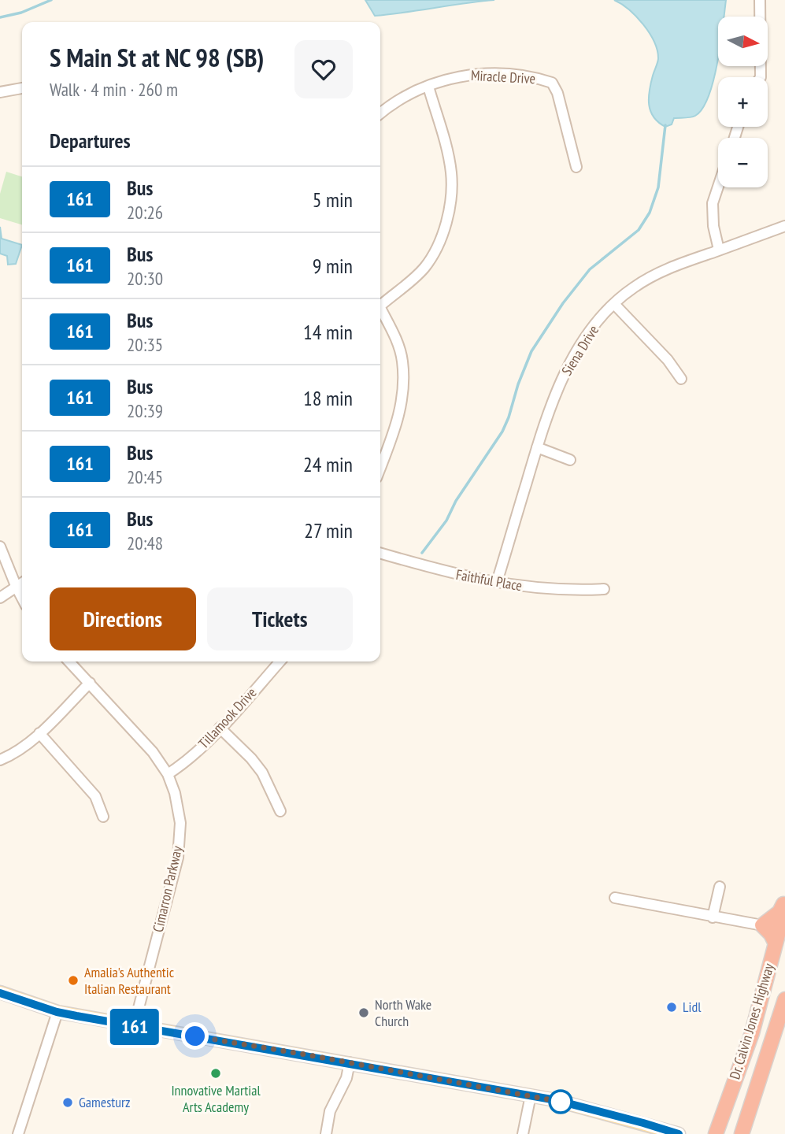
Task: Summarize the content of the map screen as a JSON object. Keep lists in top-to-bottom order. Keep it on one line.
{"streets":{"highway":["Dr. Calvin Jones Highway"],"street":["Miracle Drive","Siena Drive","Faithful Place","Tillamook Drive","Cimarron Parkway"]},"crossings":[["Siena Drive","Faithful Place"],["Tillamook Drive","Cimarron Parkway"]],"places":["Amalia's Authentic Italian Restaurant","Lidl","North Wake Church","Innovative Martial Arts Academy","Gamesturz"],"lines":["bus line 161"],"north":"right","page":{"on_map":"161","map_buttons":["+","−"],"heading":[["S Main St at NC 98 (SB)","Walk · 4 min · 260 m"],"Departures"],"list":[{"mark":"161","name":"Bus","note":"20:26","value":"5 min"},{"mark":"161","name":"Bus","note":"20:30","value":"9 min"},{"mark":"161","name":"Bus","note":"20:35","value":"14 min"},{"mark":"161","name":"Bus","note":"20:39","value":"18 min"},{"mark":"161","name":"Bus","note":"20:45","value":"24 min"},{"mark":"161","name":"Bus","note":"20:48","value":"27 min"}],"buttons":["Directions","Tickets"]}}
